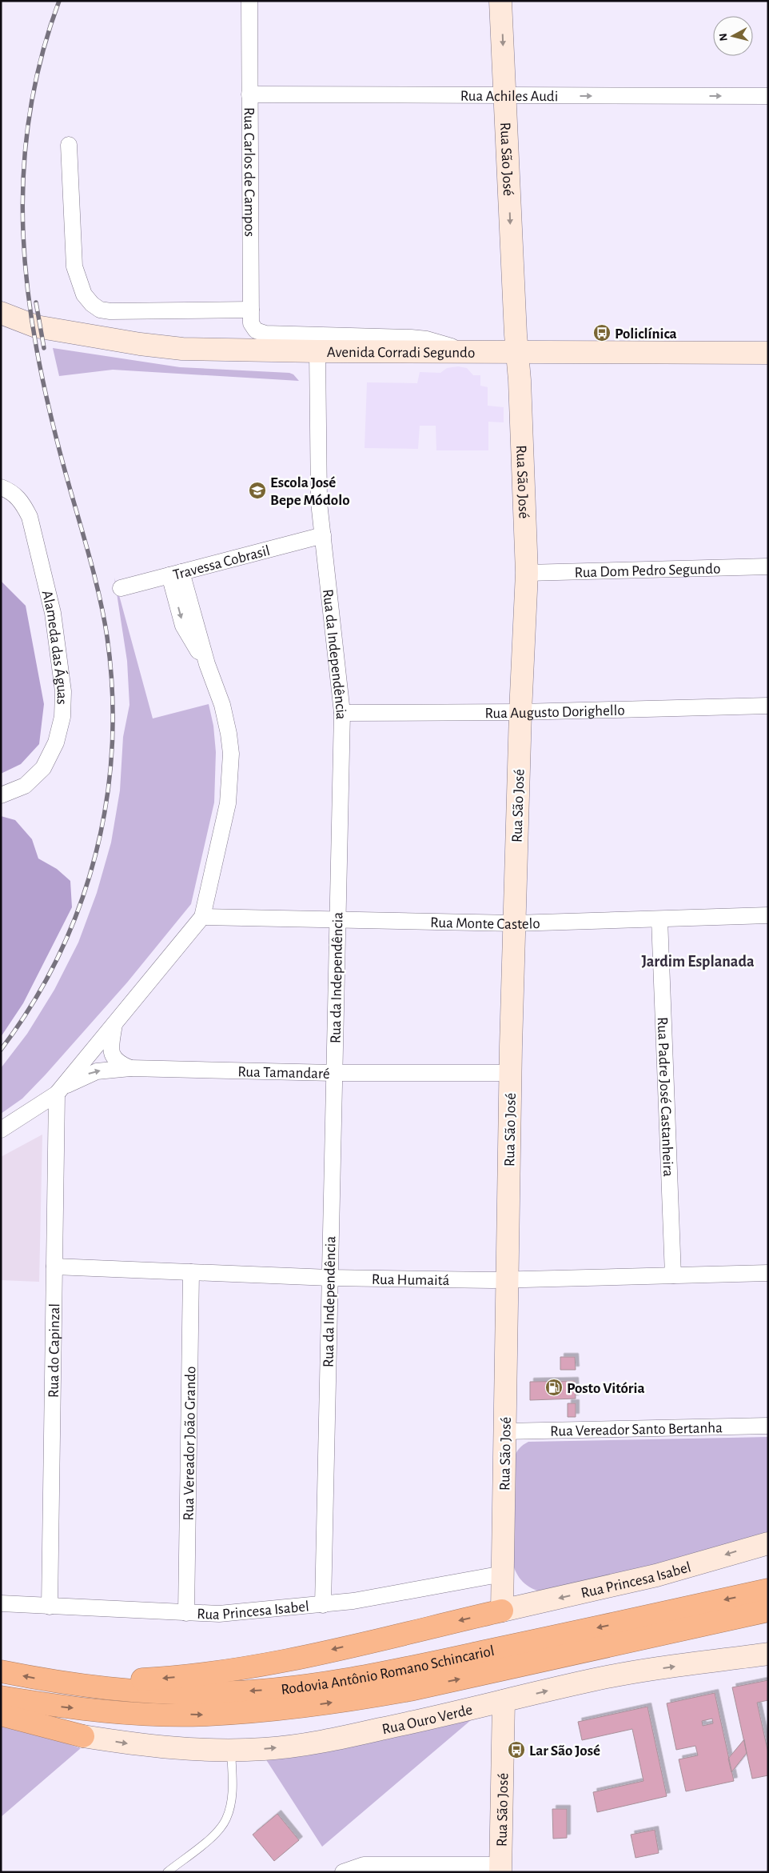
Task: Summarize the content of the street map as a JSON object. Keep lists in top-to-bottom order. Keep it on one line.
{"streets":{"highway":["Rodovia Antônio Romano Schincariol"],"street":["Rua Achiles Audi","Rua São José","Rua Carlos de Campos","Avenida Corradi Segundo","Travessa Cobrasil","Rua Dom Pedro Segundo","Alameda das Águas","Rua da Independência","Rua Augusto Dorighello","Rua Monte Castelo","Rua Tamandaré","Rua Padre José Castanheira","Rua Humaitá","Rua do Capinzal","Rua Vereador Santo Bertanha","Rua Vereador João Grando","Rua Princesa Isabel","Rua Ouro Verde"]},"crossings":[["Rua Achiles Audi","Rua São José"],["Rua Achiles Audi","Rua Carlos de Campos"],["Rua São José","Avenida Corradi Segundo"],["Rua São José","Rua Dom Pedro Segundo"],["Rua São José","Rua Augusto Dorighello"],["Rua São José","Rua Monte Castelo"],["Rua São José","Rua Tamandaré"],["Rua São José","Rua Humaitá"],["Rua São José","Rua Vereador Santo Bertanha"],["Rua São José","Rua Princesa Isabel"],["Rua São José","Rua Ouro Verde"],["Rua Carlos de Campos","Avenida Corradi Segundo"],["Avenida Corradi Segundo","Rua da Independência"],["Travessa Cobrasil","Rua da Independência"],["Rua da Independência","Rua Augusto Dorighello"],["Rua da Independência","Rua Monte Castelo"],["Rua da Independência","Rua Tamandaré"],["Rua da Independência","Rua Humaitá"],["Rua da Independência","Rua Princesa Isabel"],["Rua Monte Castelo","Rua Padre José Castanheira"],["Rua Tamandaré","Rua do Capinzal"],["Rua Padre José Castanheira","Rua Humaitá"],["Rua Humaitá","Rua do Capinzal"],["Rua Humaitá","Rua Vereador João Grando"],["Rua do Capinzal","Rua Princesa Isabel"],["Rua Vereador João Grando","Rua Princesa Isabel"]],"one_way":["Rua Achiles Audi","Rua Princesa Isabel","Rua Ouro Verde"],"districts":["Jardim Esplanada"],"places":{"bus stop":["Policlínica","Lar São José"],"school or university":["Escola José Bepe Módolo"],"fuel station":["Posto Vitória"]},"north":"left"}
